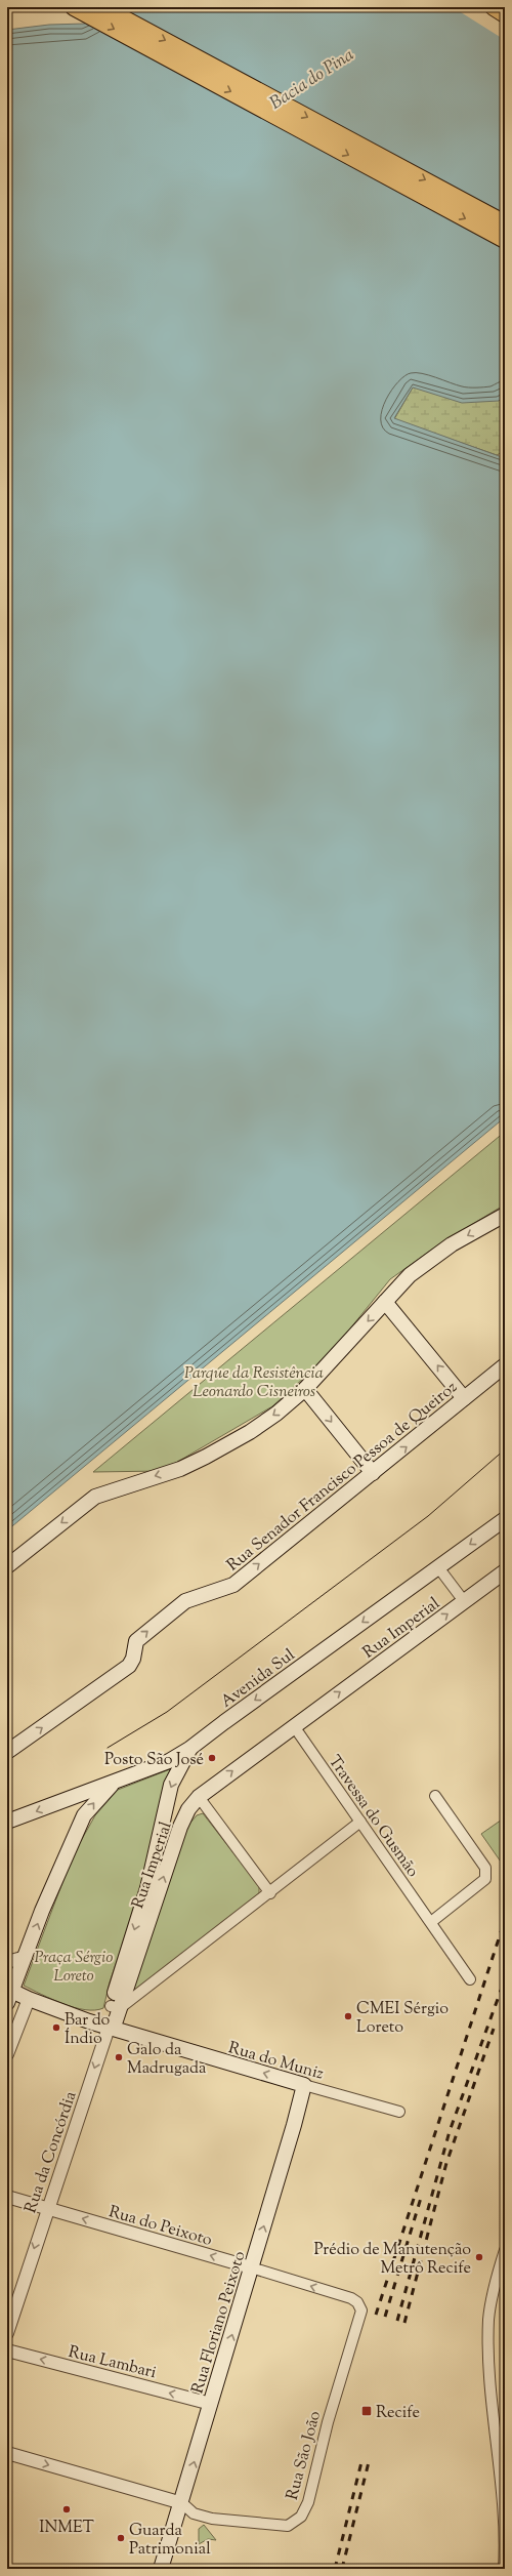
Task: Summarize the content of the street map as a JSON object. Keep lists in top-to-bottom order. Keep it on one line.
{"streets":{"main road":["Rua Senador Francisco Pessoa de Queiroz","Rua Imperial","Avenida Sul","Rua do Muniz","Rua Floriano Peixoto"],"street":["Travessa do Gusmão","Rua da Concórdia","Rua do Peixoto","Rua Lambari","Rua São João"]},"crossings":[["Rua Imperial","Avenida Sul"],["Rua Imperial","Travessa do Gusmão"],["Rua Imperial","Rua do Muniz"],["Rua Imperial","Rua da Concórdia"],["Rua do Muniz","Rua da Concórdia"],["Rua do Muniz","Rua Floriano Peixoto"],["Rua da Concórdia","Rua do Peixoto"],["Rua do Peixoto","Rua Floriano Peixoto"],["Rua do Peixoto","Rua São João"],["Rua Floriano Peixoto","Rua Lambari"],["Rua Floriano Peixoto","Rua São João"]],"one_way":["Avenida Sul","Rua do Muniz","Rua da Concórdia","Rua do Peixoto","Rua Floriano Peixoto","Rua Lambari"],"water":["Bacia do Pina"],"parks":["Parque da Resistência Leonardo Cisneiros","Praça Sérgio Loreto"],"places":{"other":["Posto São José","CMEI Sérgio Loreto","Bar do Índio","Galo da Madrugada","Prédio de Manutenção Metrô Recife","INMET","Guarda Patrimonial"],"transit":["Recife"]}}
